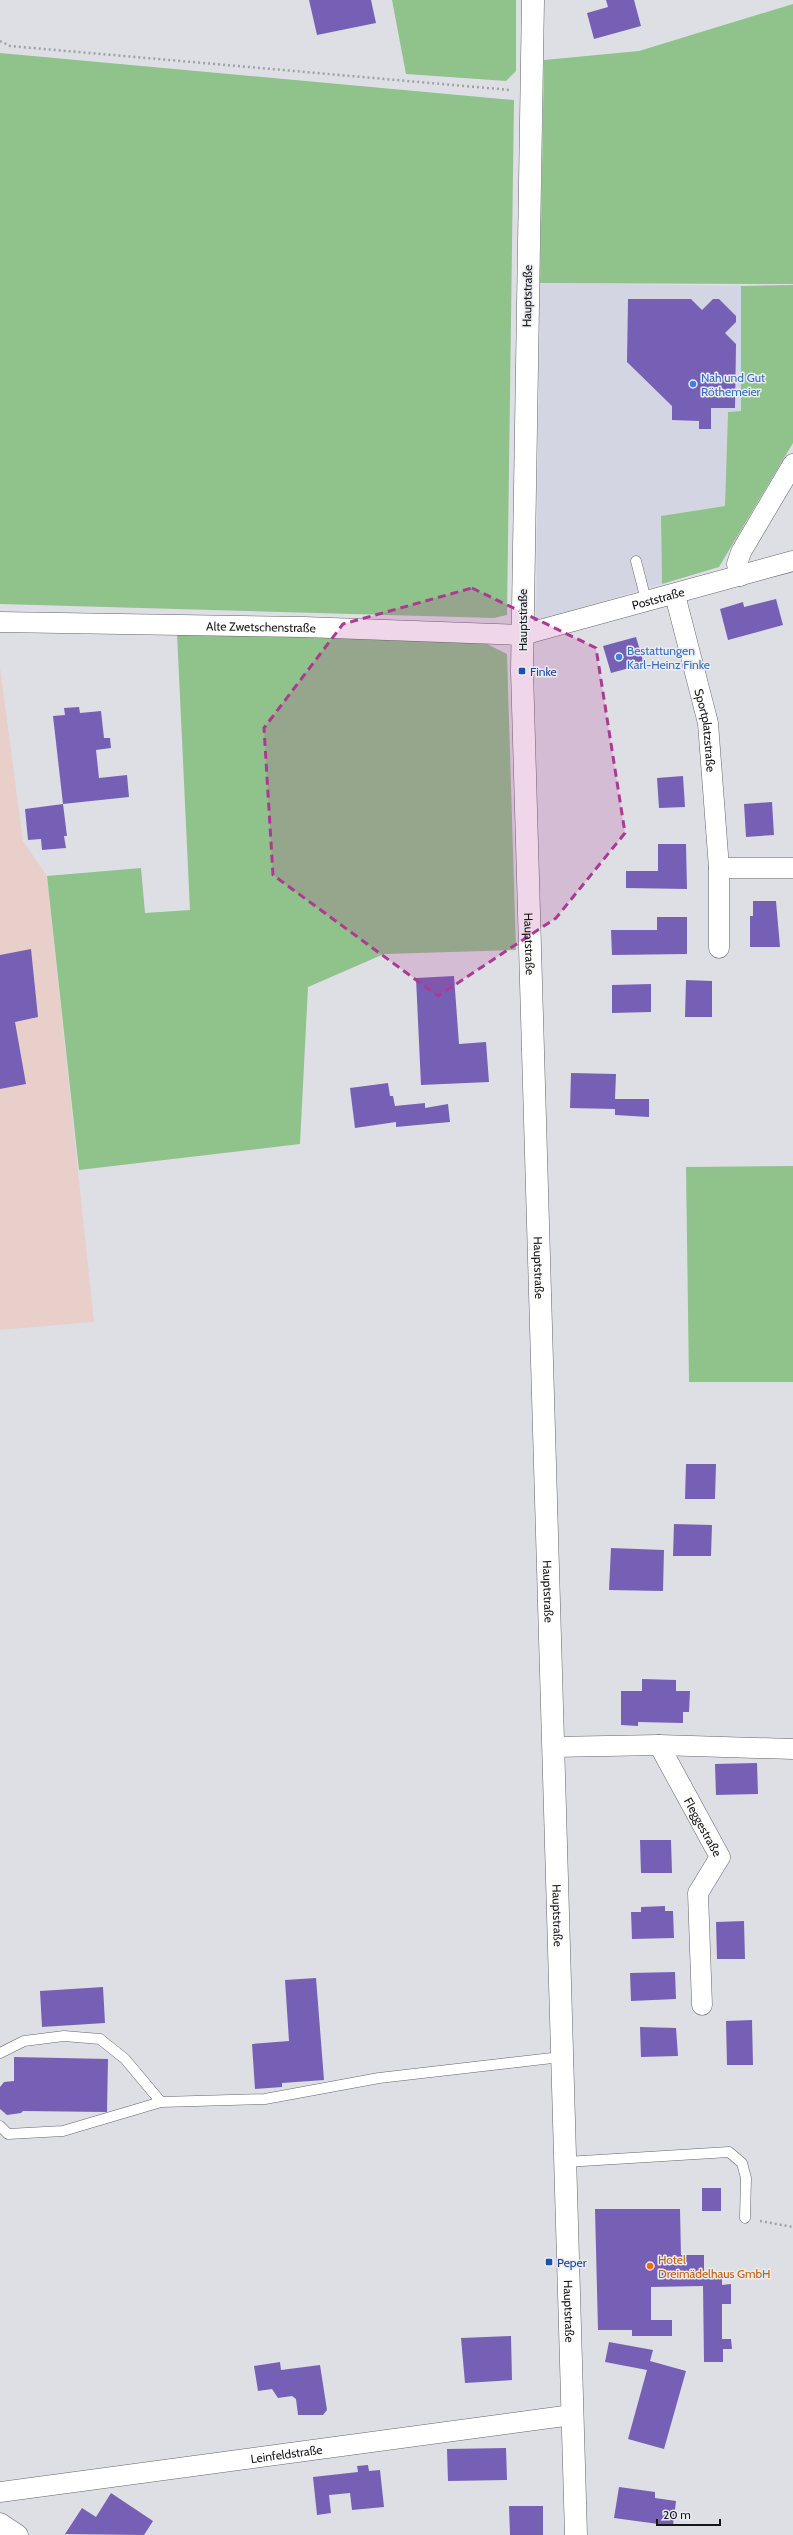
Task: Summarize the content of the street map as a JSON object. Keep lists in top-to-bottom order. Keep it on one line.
{"streets":{"main road":["Hauptstraße"],"street":["Poststraße","Alte Zwetschenstraße","Sportplatzstraße","Fleggestraße","Leinfeldstraße"]},"crossings":[["Hauptstraße","Poststraße"],["Hauptstraße","Alte Zwetschenstraße"],["Hauptstraße","Leinfeldstraße"],["Poststraße","Alte Zwetschenstraße"],["Poststraße","Sportplatzstraße"]],"places":{"other":["Nah und Gut Röthemeier","Bestattungen Karl-Heinz Finke","Hotel Dreimädelhaus GmbH"],"transit":["Finke","Peper"]},"scale_bar":"20 m"}
